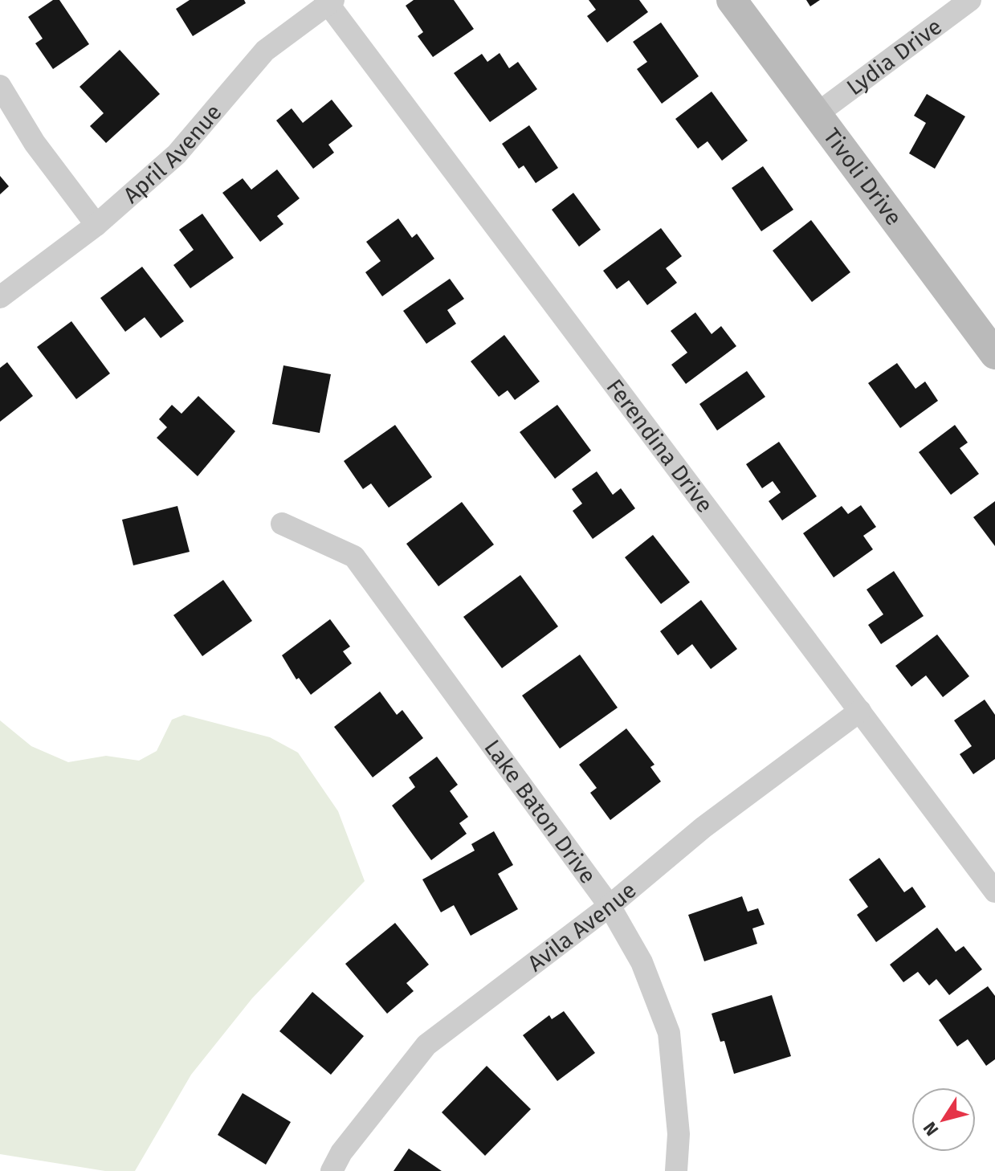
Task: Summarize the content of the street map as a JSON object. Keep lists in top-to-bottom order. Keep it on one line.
{"streets":{"street":["Lydia Drive","April Avenue","Tivoli Drive","Ferendina Drive","Lake Baton Drive","Avila Avenue"]},"crossings":[["Lydia Drive","Tivoli Drive"],["April Avenue","Ferendina Drive"],["Ferendina Drive","Avila Avenue"],["Lake Baton Drive","Avila Avenue"]],"north":"bottom left"}
